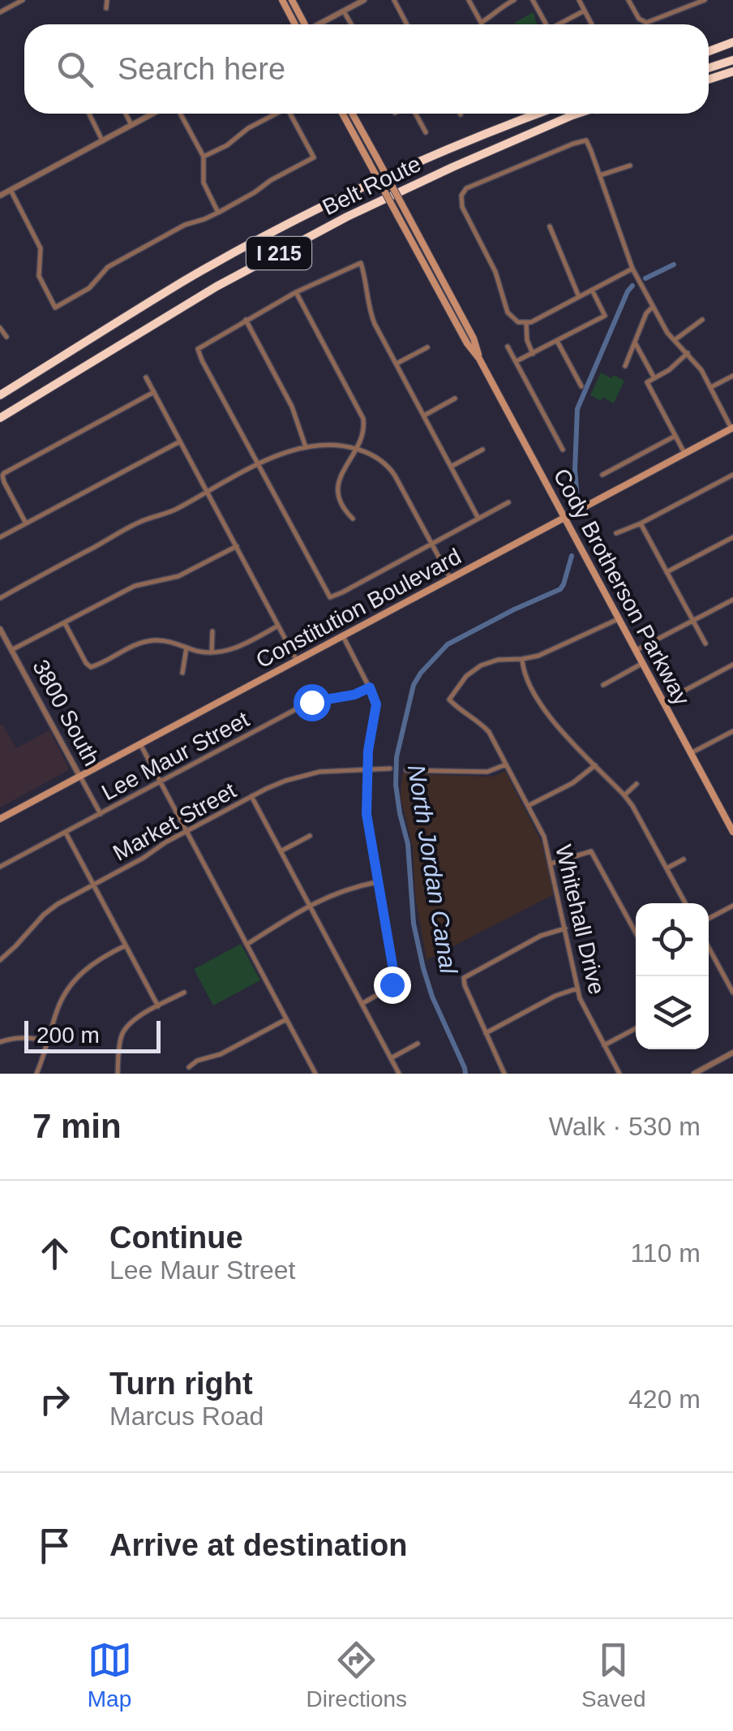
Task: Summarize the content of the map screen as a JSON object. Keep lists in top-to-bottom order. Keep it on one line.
{"streets":{"highway":["Belt Route","I 215"],"main road":["Cody Brotherson Parkway","Constitution Boulevard"],"street":["3800 South","Lee Maur Street","Market Street","Whitehall Drive"]},"crossings":[["Cody Brotherson Parkway","Constitution Boulevard"],["Constitution Boulevard","3800 South"],["3800 South","Lee Maur Street"]],"water":["North Jordan Canal"],"scale_bar":"200 m","page":{"search":"Search here","scale":"200 m","heading":["7 min","Walk · 530 m"],"list":[["Continue","Lee Maur Street","110 m"],["Turn right","Marcus Road","420 m"],"Arrive at destination"],"nav":["Map","Directions","Saved"]}}
